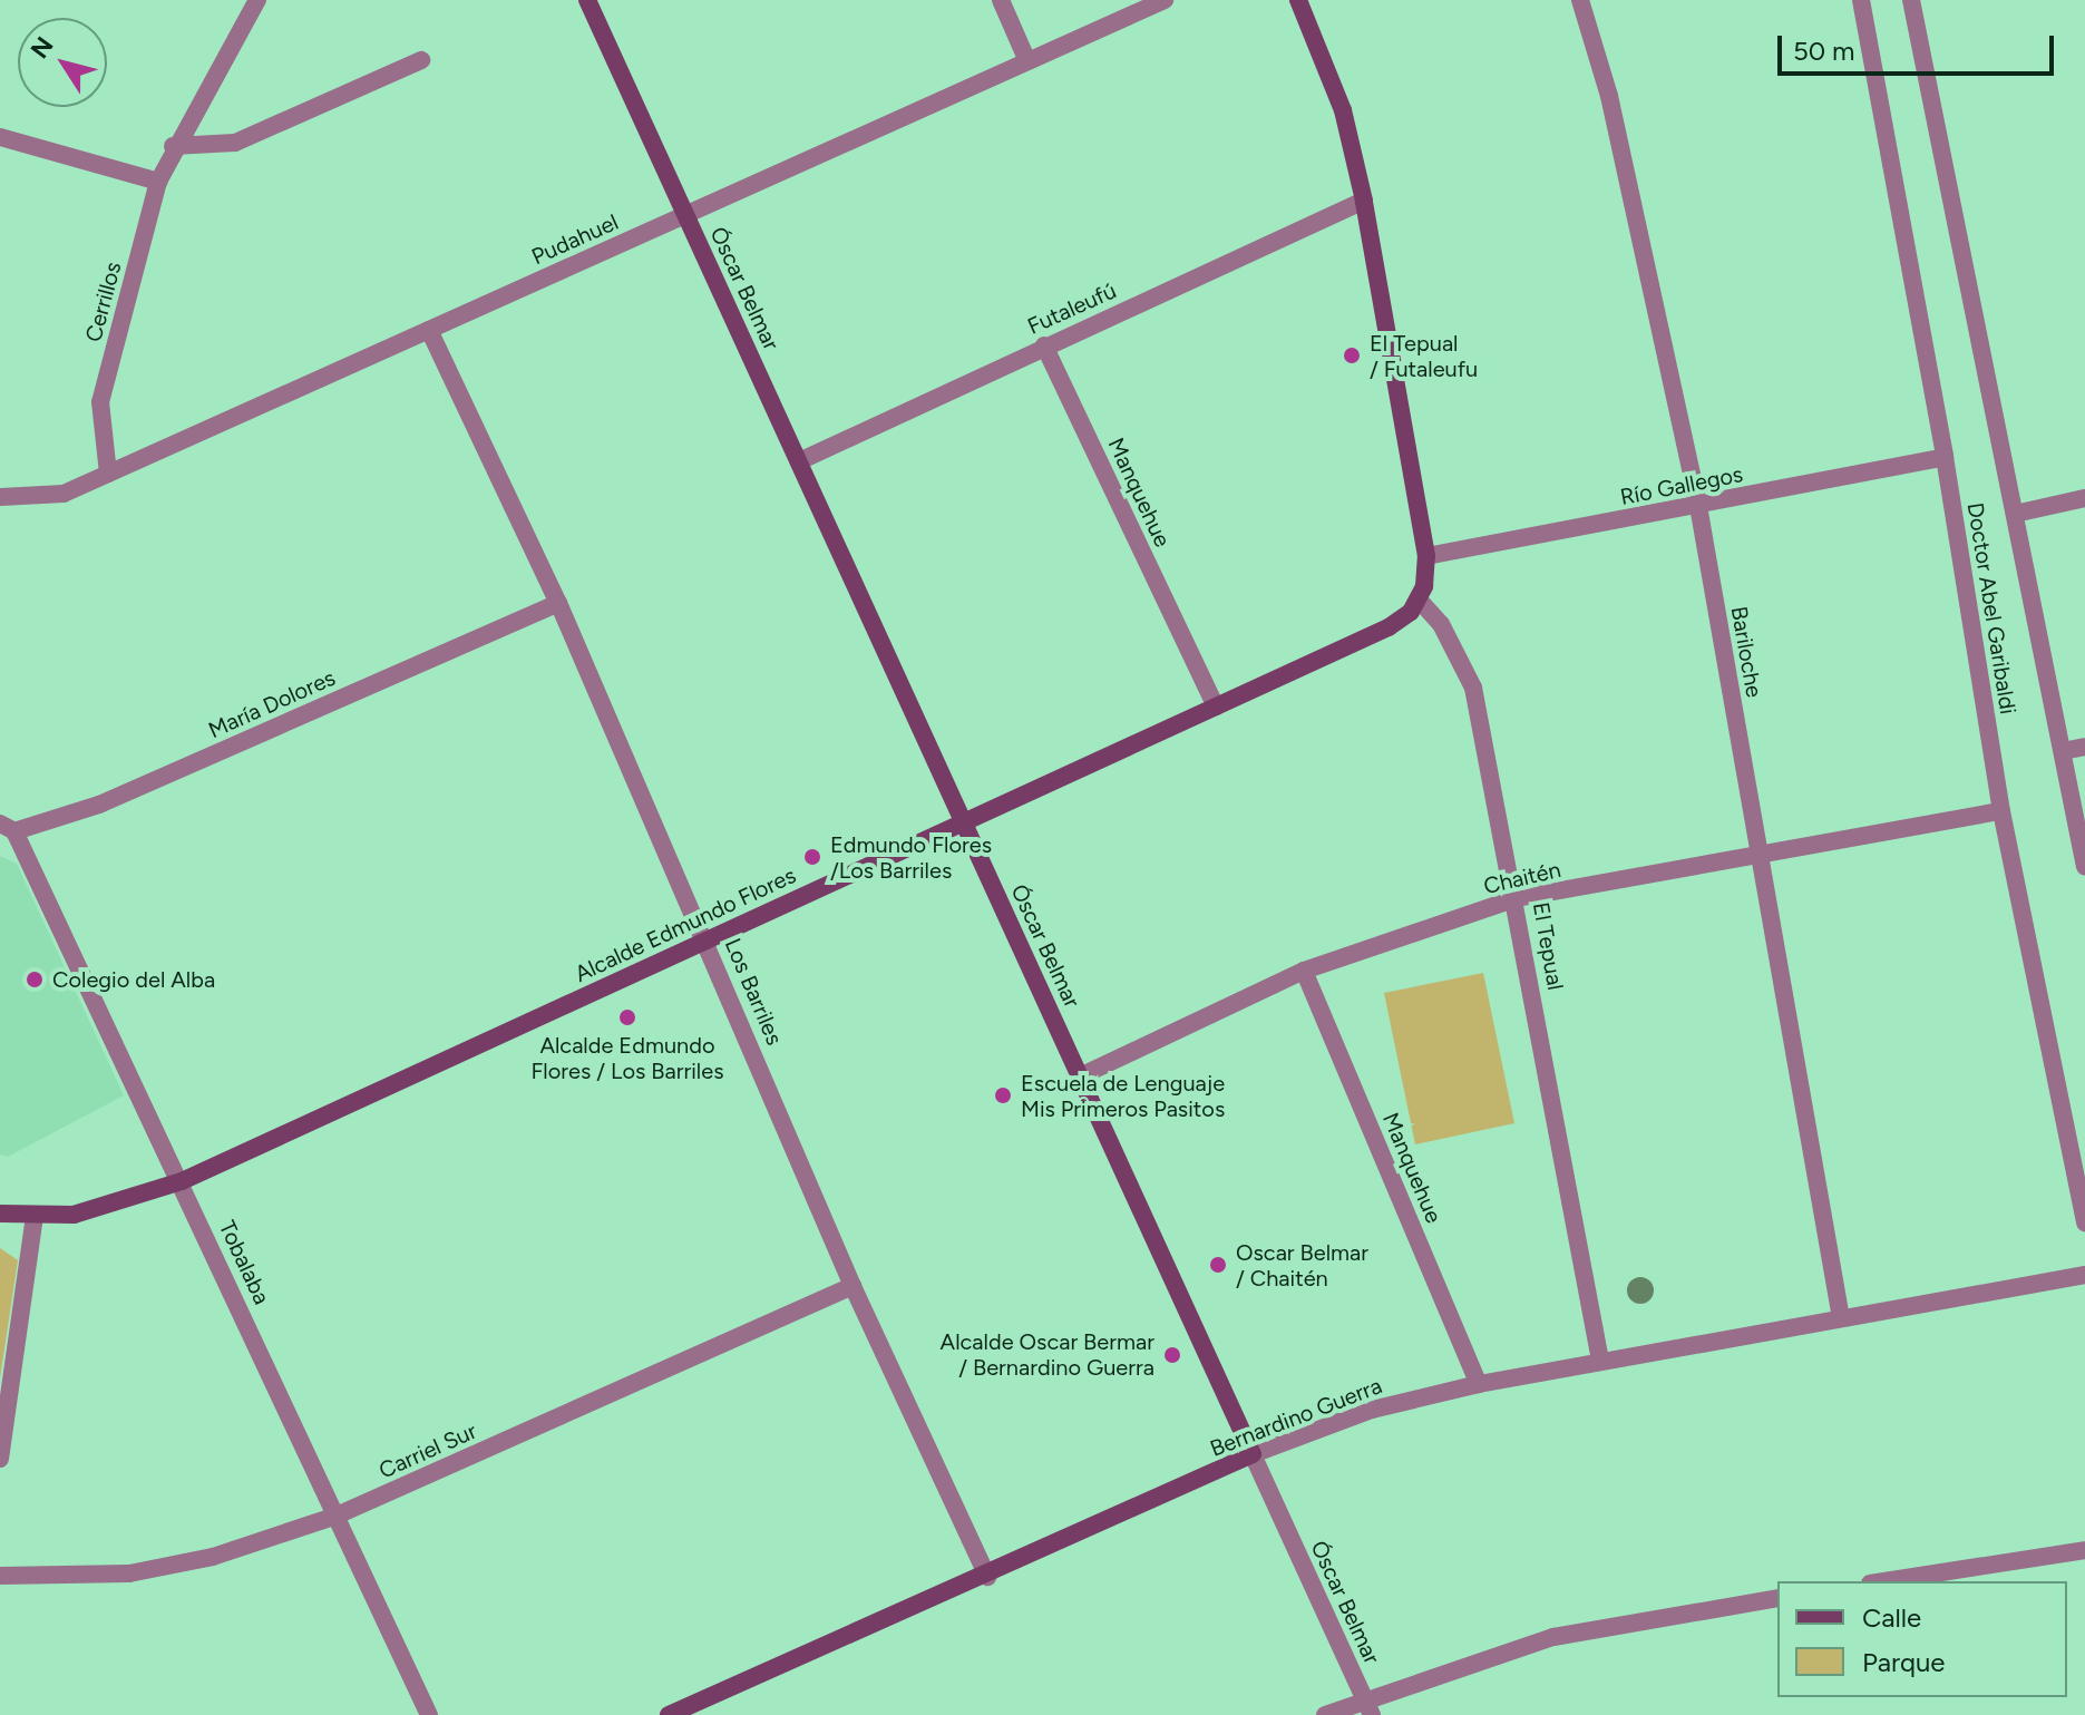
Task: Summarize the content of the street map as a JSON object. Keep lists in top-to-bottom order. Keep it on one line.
{"streets":{"street":["Pudahuel","Óscar Belmar","Cerrillos","Futaleufú","Río Gallegos","Manquehue","Doctor Abel Garibaldi","Bariloche","María Dolores","Chaitén","Alcalde Edmundo Flores","El Tepual","Los Barriles","Tobalaba","Bernardino Guerra","Carriel Sur"]},"crossings":[["Pudahuel","Óscar Belmar"],["Pudahuel","Cerrillos"],["Pudahuel","Los Barriles"],["Óscar Belmar","Futaleufú"],["Óscar Belmar","Chaitén"],["Óscar Belmar","Alcalde Edmundo Flores"],["Óscar Belmar","Bernardino Guerra"],["Futaleufú","Manquehue"],["Río Gallegos","Doctor Abel Garibaldi"],["Río Gallegos","Bariloche"],["Manquehue","Chaitén"],["Manquehue","Alcalde Edmundo Flores"],["Manquehue","Bernardino Guerra"],["Doctor Abel Garibaldi","Chaitén"],["Bariloche","Chaitén"],["Bariloche","Bernardino Guerra"],["María Dolores","Los Barriles"],["María Dolores","Tobalaba"],["Chaitén","El Tepual"],["Alcalde Edmundo Flores","El Tepual"],["Alcalde Edmundo Flores","Los Barriles"],["Alcalde Edmundo Flores","Tobalaba"],["El Tepual","Bernardino Guerra"],["Los Barriles","Bernardino Guerra"],["Los Barriles","Carriel Sur"],["Tobalaba","Carriel Sur"]],"places":["El Tepual / Futaleufu","Edmundo Flores /Los Barriles","Colegio del Alba","Alcalde Edmundo Flores / Los Barriles","Escuela de Lenguaje Mis Primeros Pasitos","Oscar Belmar / Chaitén","Alcalde Oscar Bermar / Bernardino Guerra"],"legend":["Calle","Parque"],"scale_bar":"50 m","north":"top left"}
